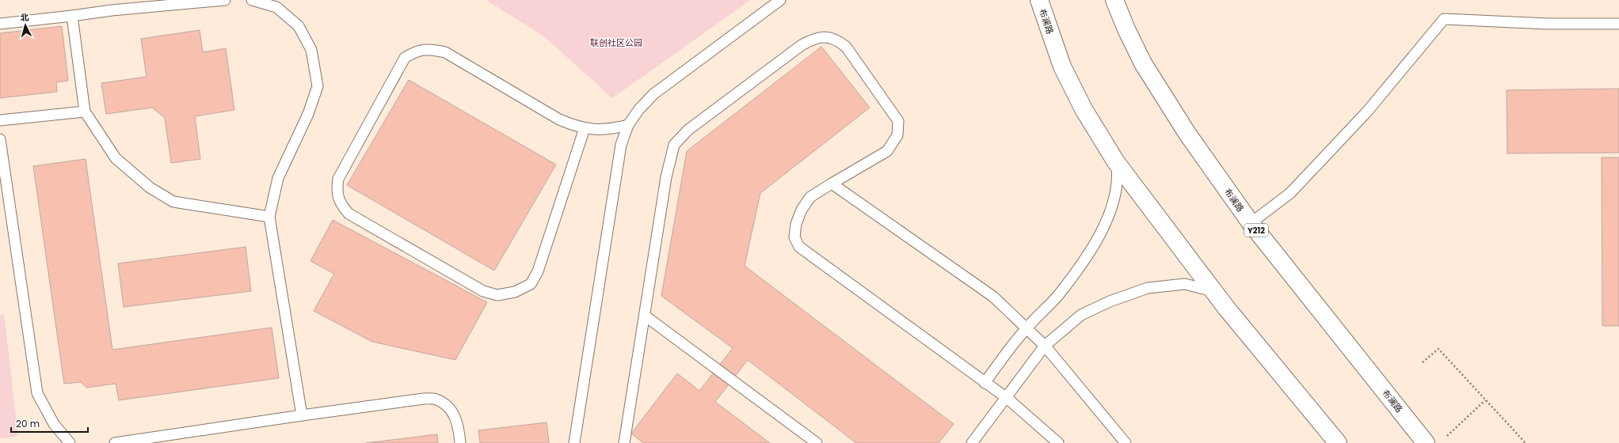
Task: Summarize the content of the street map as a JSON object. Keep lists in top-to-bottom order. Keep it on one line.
{"streets":{"main road":["布澜路","Y212"]},"parks":["联创社区公园"],"scale_bar":"20 m","north":"top"}
